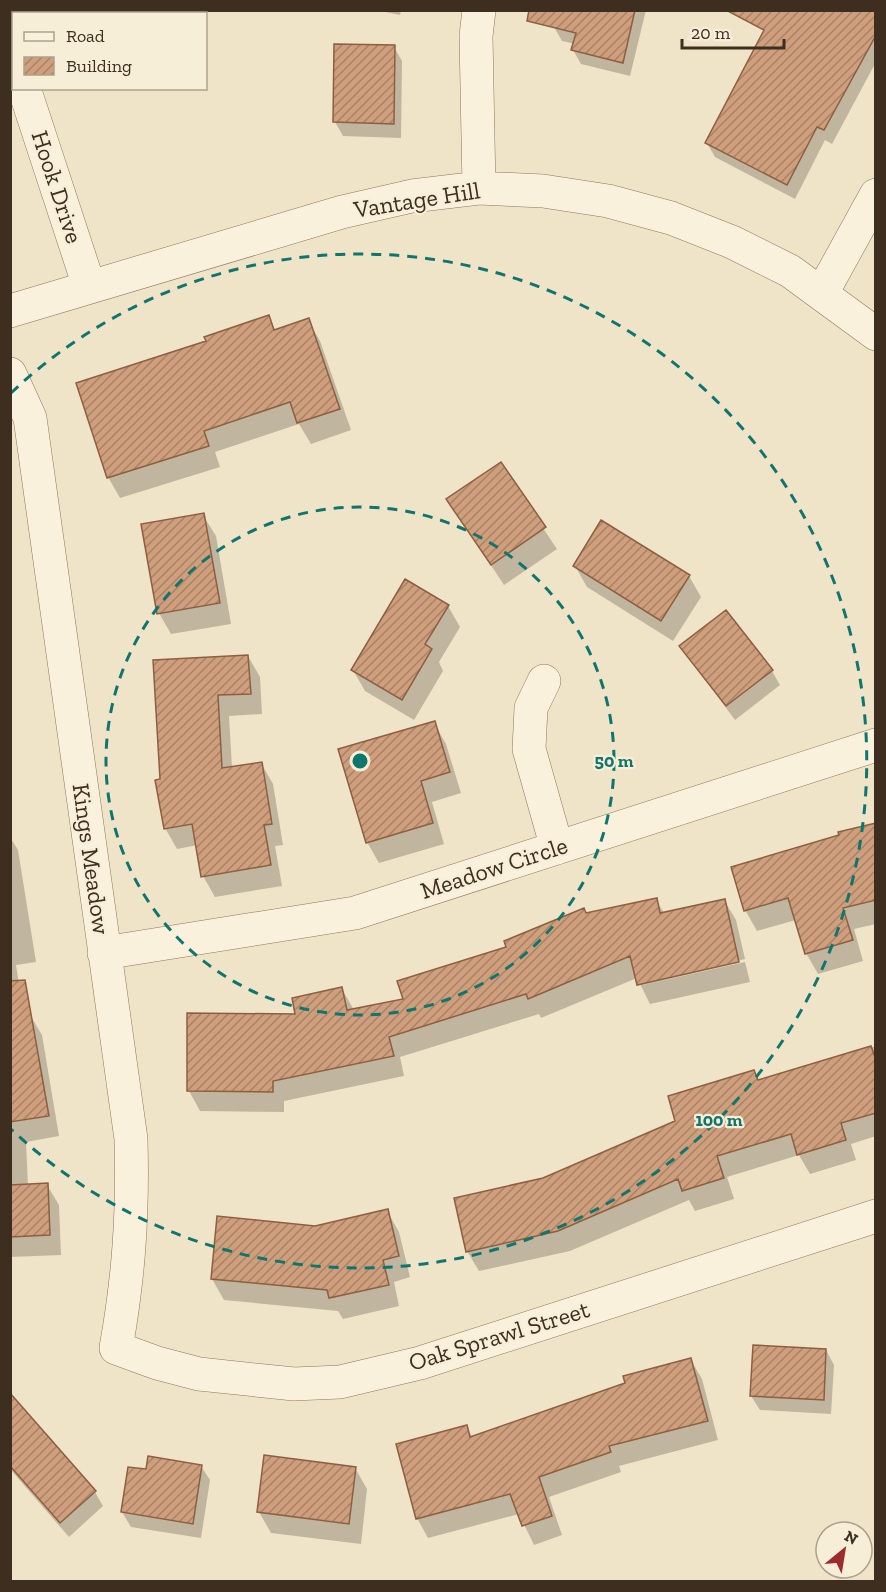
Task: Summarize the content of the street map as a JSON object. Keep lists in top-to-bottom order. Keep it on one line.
{"streets":{"street":["Hook Drive","Vantage Hill","Kings Meadow","Meadow Circle","Oak Sprawl Street"]},"crossings":[["Hook Drive","Vantage Hill"],["Kings Meadow","Meadow Circle"],["Kings Meadow","Oak Sprawl Street"]],"legend":["Road","Building"],"scale_bar":"20 m","north":"top right","rings":["50 m","100 m"]}
